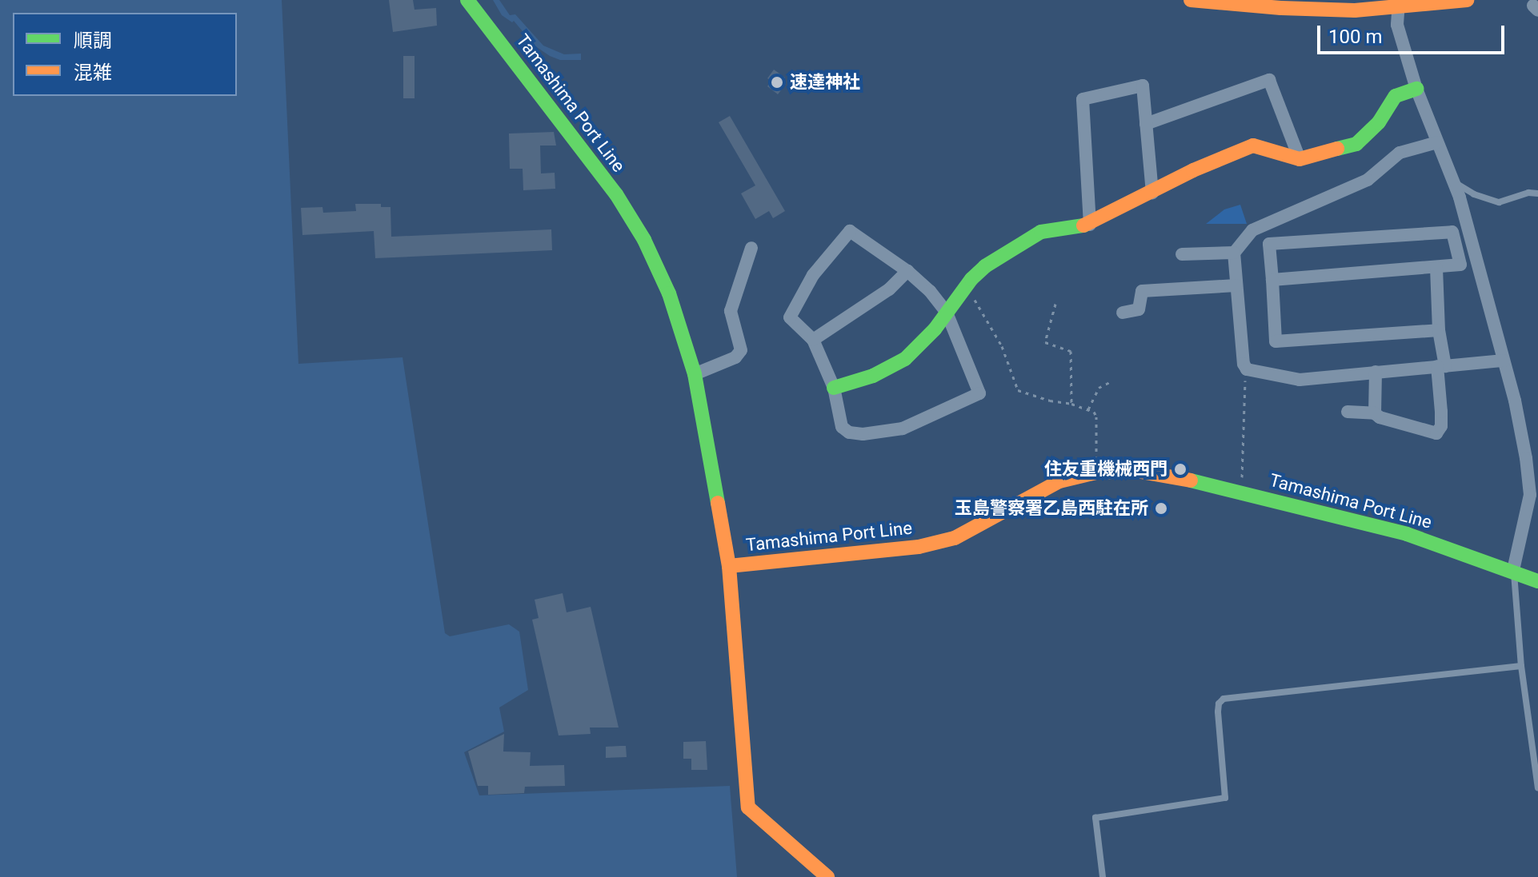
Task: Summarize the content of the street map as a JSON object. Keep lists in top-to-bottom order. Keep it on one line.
{"streets":{"main road":["Tamashima Port Line"]},"places":["速達神社","住友重機械西門","玉島警察署乙島西駐在所"],"legend":["順調","混雑"],"scale_bar":"100 m"}
